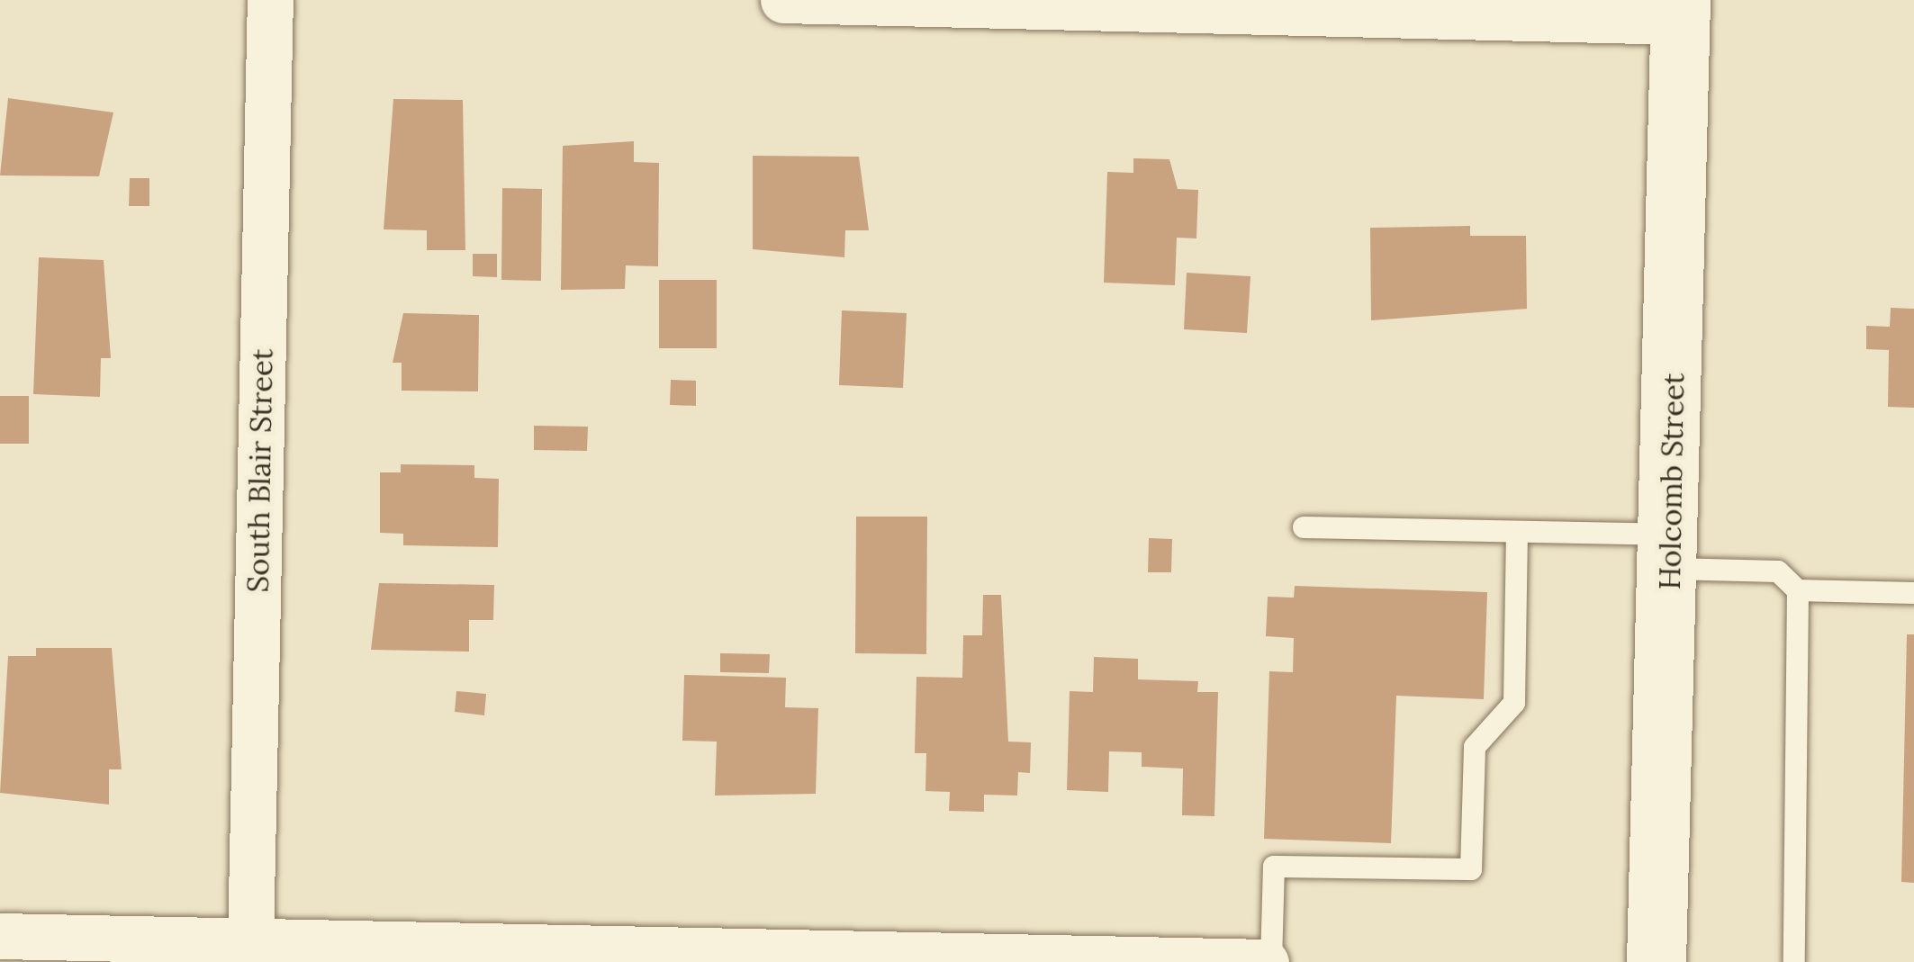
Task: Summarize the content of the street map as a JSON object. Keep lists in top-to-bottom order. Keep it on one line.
{"streets":{"street":["South Blair Street","Holcomb Street"]}}
